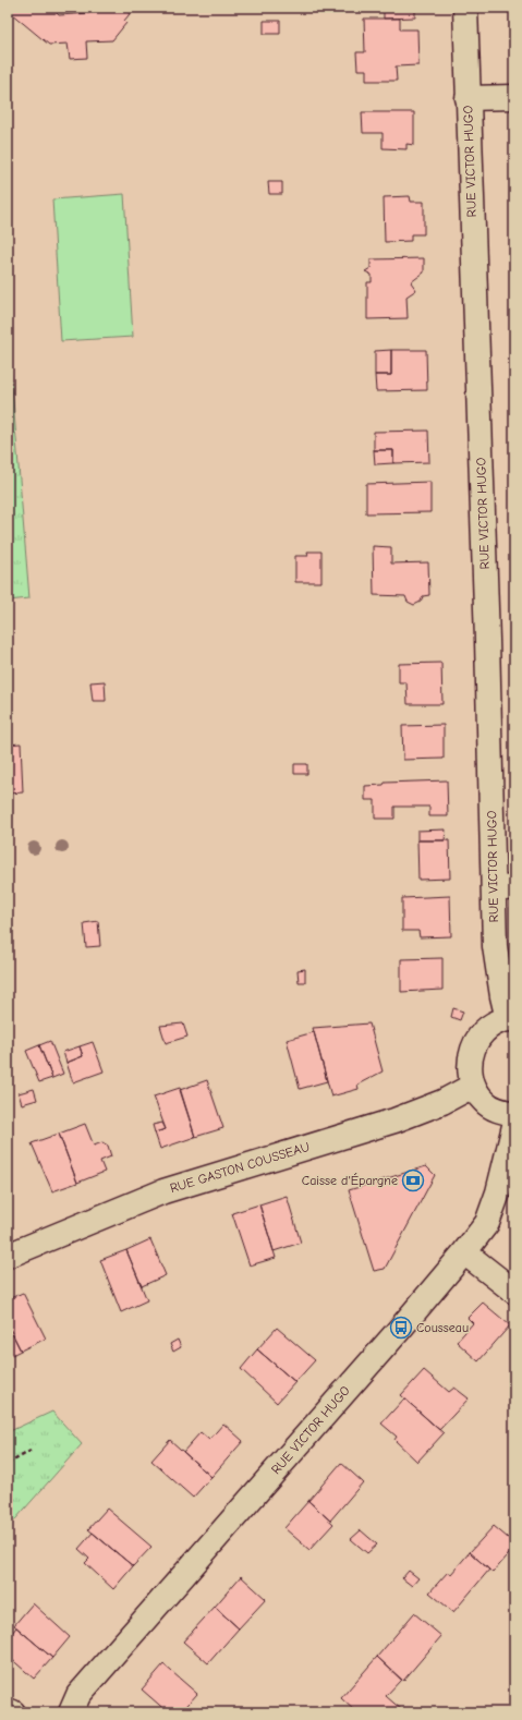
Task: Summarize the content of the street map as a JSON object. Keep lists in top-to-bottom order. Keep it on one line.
{"streets":{"street":["RUE VICTOR HUGO","RUE GASTON COUSSEAU"]},"places":{"bank":["Caisse d'Épargne"],"bus stop":["Cousseau"]}}
